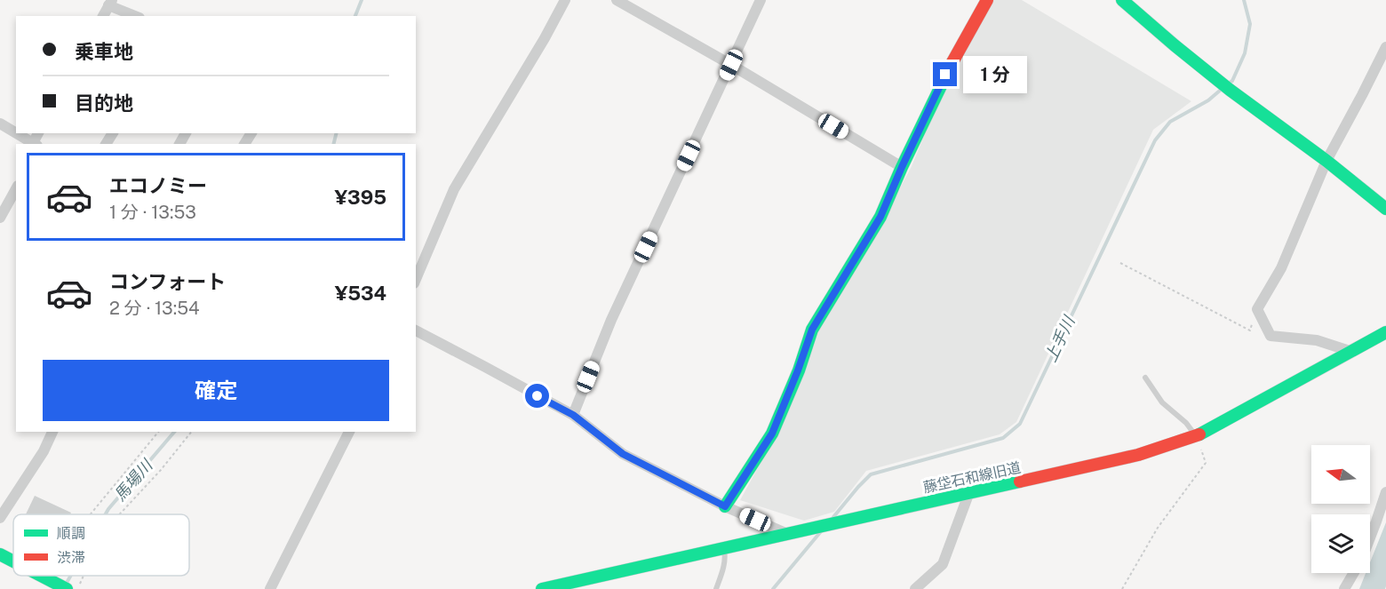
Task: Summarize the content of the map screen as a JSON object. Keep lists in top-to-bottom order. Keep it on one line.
{"streets":{"street":["藤垈石和線旧道"]},"water":["上手川","馬場川"],"legend":["順調","渋滞"],"north":"left","page":{"banner":["乗車地","目的地"],"bubble":"1 分","list":[{"name":"エコノミー","note":"1 分 · 13:53","value":"¥395"},{"name":"コンフォート","note":"2 分 · 13:54","value":"¥534"}],"buttons":"確定"}}
